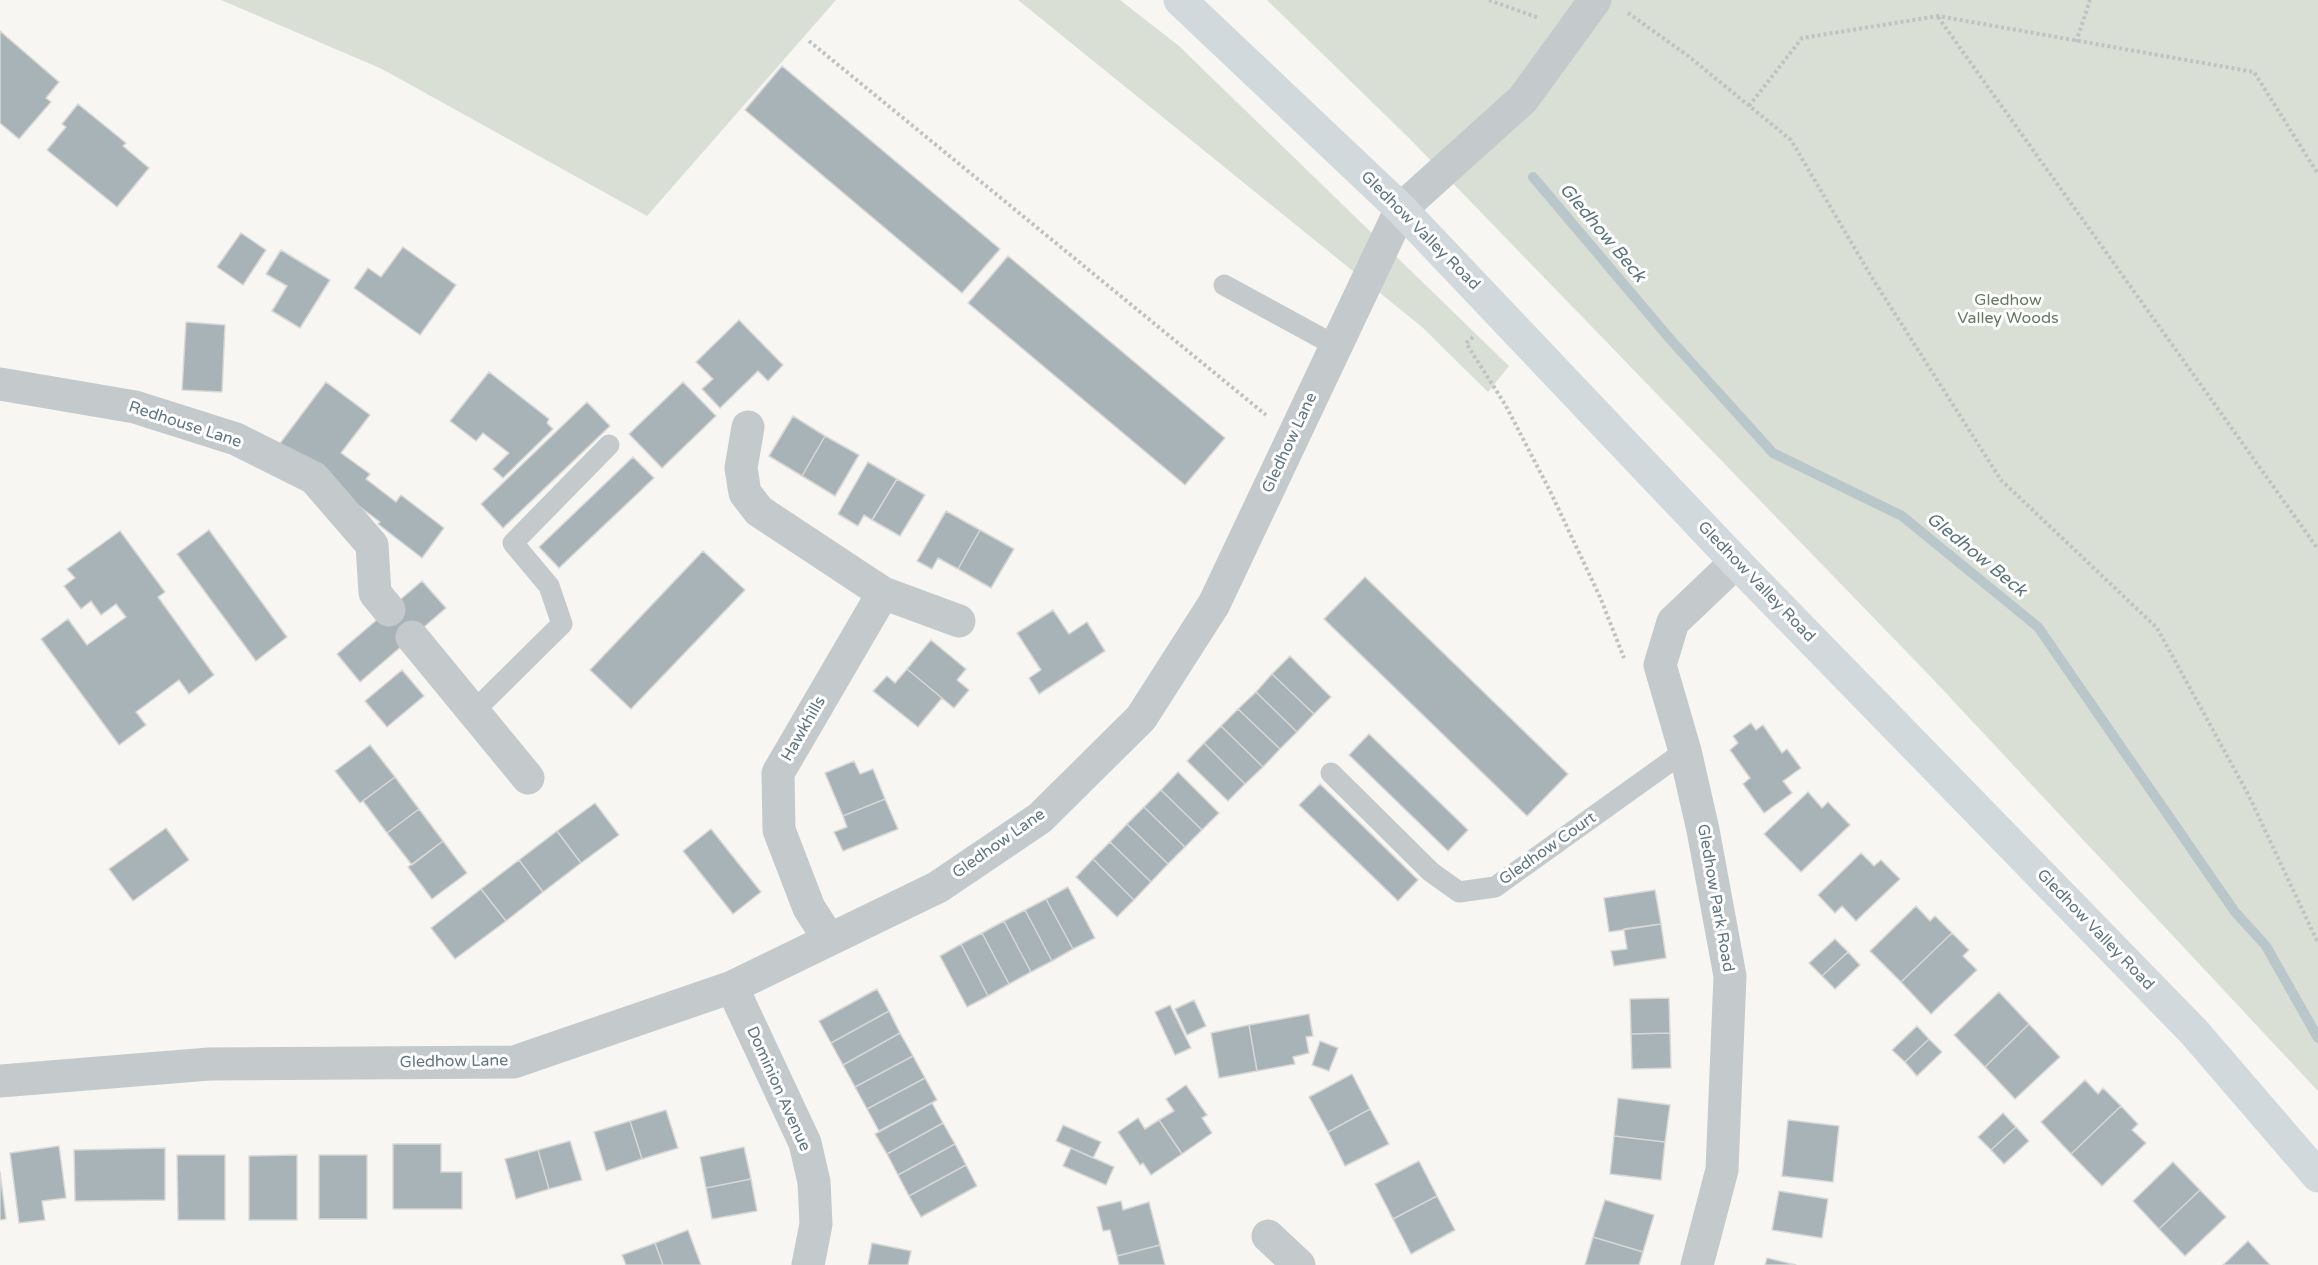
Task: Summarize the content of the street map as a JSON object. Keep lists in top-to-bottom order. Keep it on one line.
{"streets":{"street":["Gledhow Valley Road","Redhouse Lane","Gledhow Lane","Hawkhills","Gledhow Park Road","Dominion Avenue"],"lane":["Gledhow Court"]},"crossings":[["Gledhow Valley Road","Gledhow Lane"],["Gledhow Valley Road","Gledhow Park Road"],["Gledhow Lane","Hawkhills"],["Gledhow Lane","Dominion Avenue"],["Gledhow Court","Gledhow Park Road"]],"water":["Gledhow Beck"],"parks":["Gledhow Valley Woods"]}
